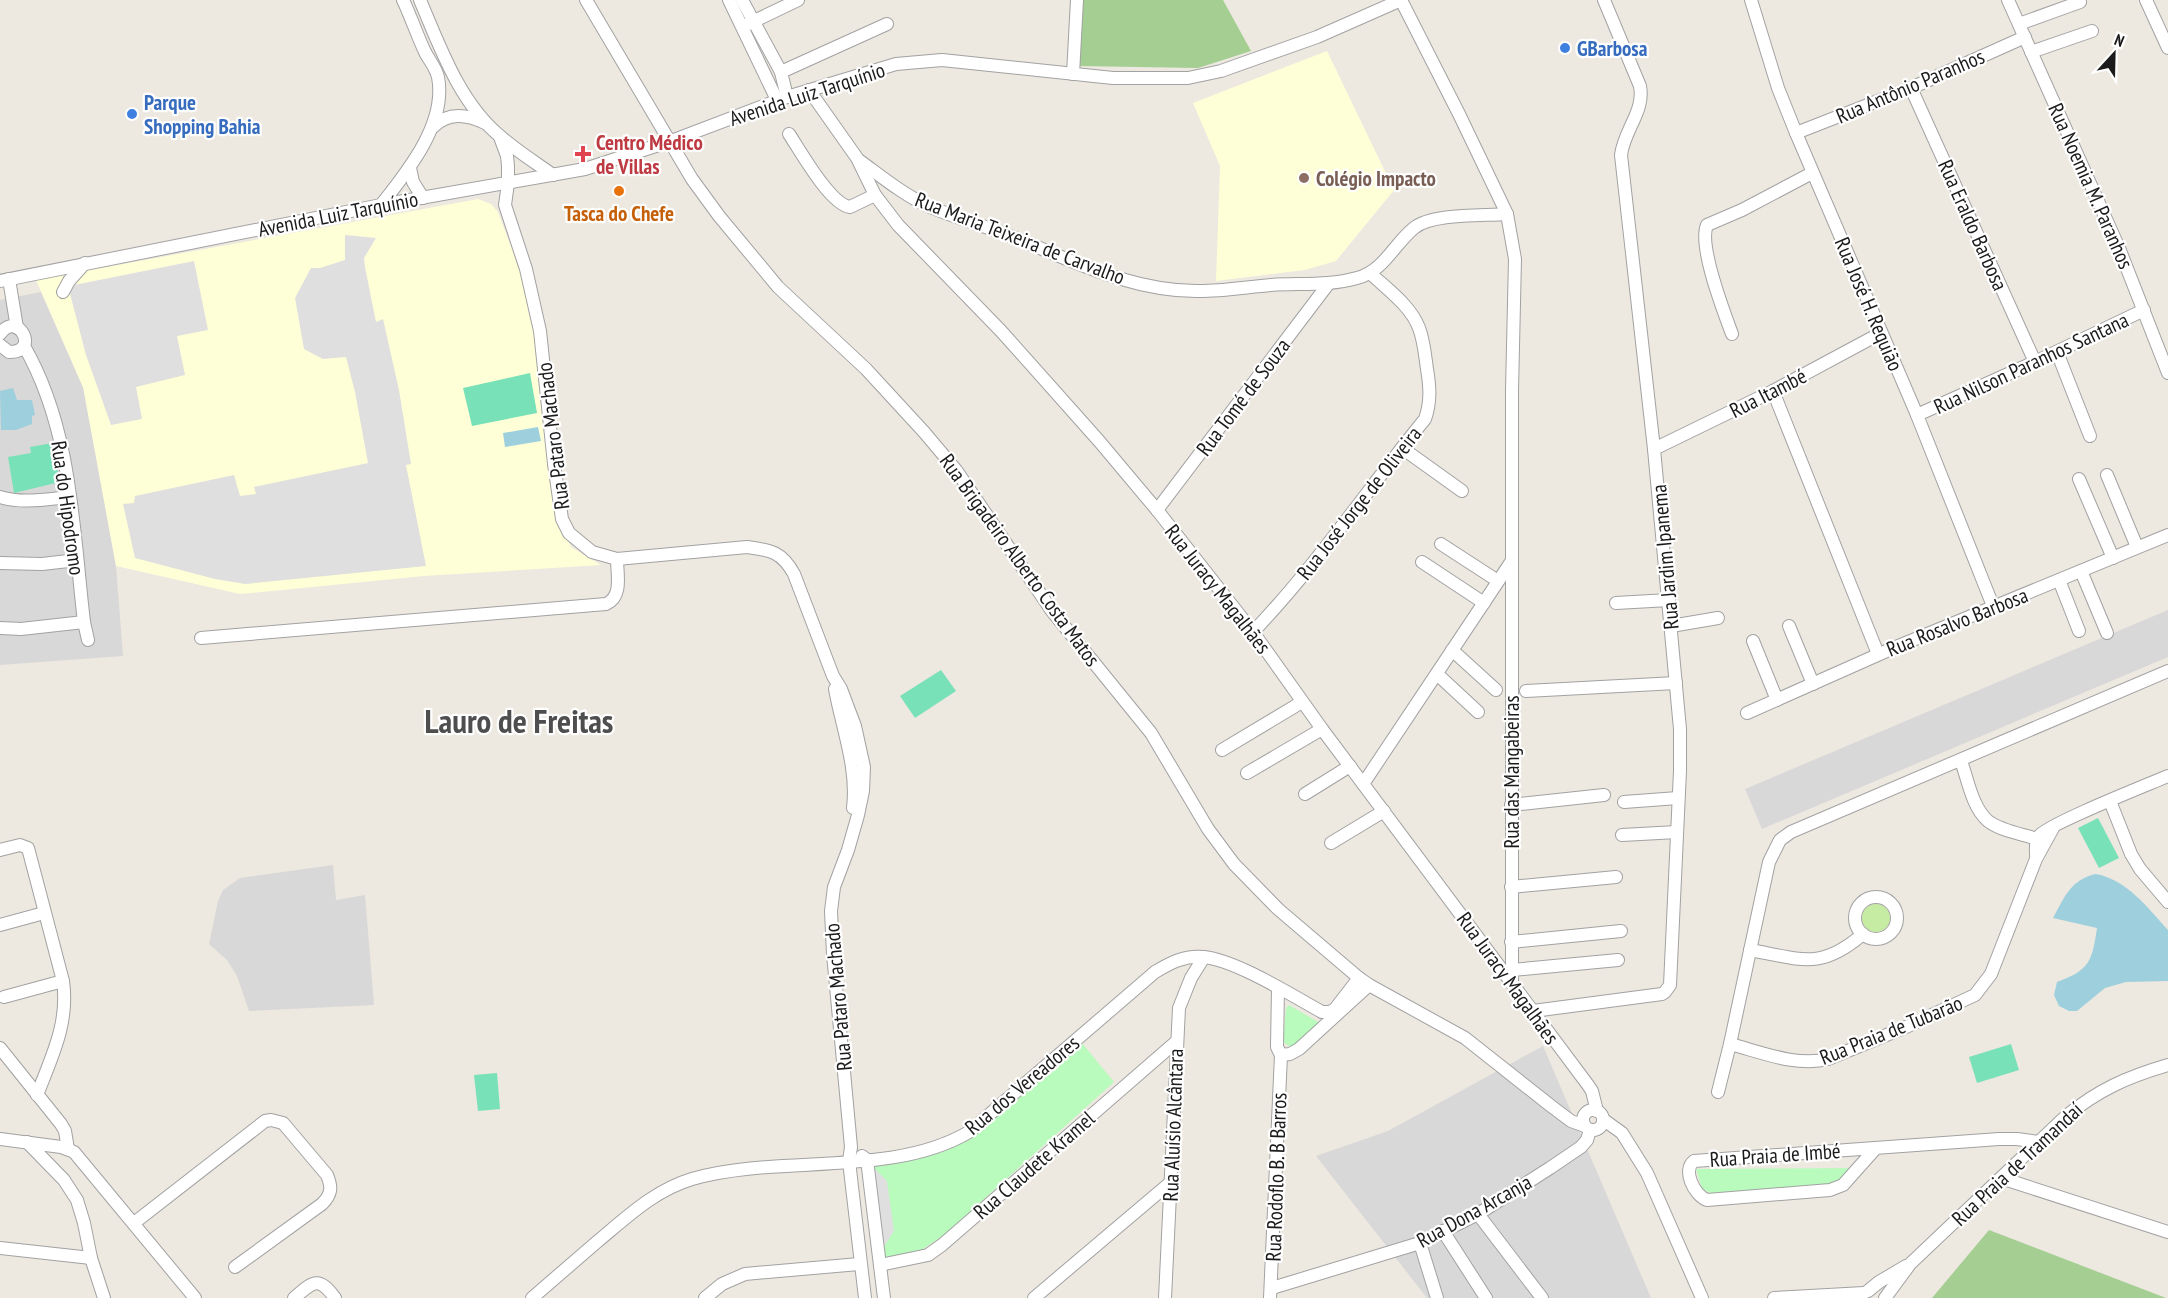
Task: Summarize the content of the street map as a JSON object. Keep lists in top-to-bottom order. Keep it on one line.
{"streets":{"street":["Rua Antônio Paranhos","Avenida Luiz Tarquínio","Rua Noemia M. Paranhos","Rua Eraldo Barbosa","Rua Maria Teixeira de Carvalho","Rua José H. Requião","Rua Nilson Paranhos Santana","Rua Itambé","Rua Tomé de Souza","Rua Pataro Machado","Rua José Jorge de Oliveira","Rua do Hipodromo","Rua Jardim Ipanema","Rua Brigadeiro Alberto Costa Matos","Rua Juracy Magalhães","Rua Rosalvo Barbosa","Rua das Mangabeiras","Rua Praia de Tubarão","Rua dos Vereadores","Rua Aluísio Alcântara","Rua Praia de Imbé","Rua Praia de Tramandaí","Rua Claudete Kramel","Rua Rodoflo B. B Barros","Rua Dona Arcanja"]},"crossings":[["Rua Antônio Paranhos","Rua Noemia M. Paranhos"],["Rua Antônio Paranhos","Rua Eraldo Barbosa"],["Rua Antônio Paranhos","Rua José H. Requião"],["Avenida Luiz Tarquínio","Rua Pataro Machado"],["Avenida Luiz Tarquínio","Rua do Hipodromo"],["Avenida Luiz Tarquínio","Rua Brigadeiro Alberto Costa Matos"],["Avenida Luiz Tarquínio","Rua Juracy Magalhães"],["Rua Noemia M. Paranhos","Rua Nilson Paranhos Santana"],["Rua Eraldo Barbosa","Rua Nilson Paranhos Santana"],["Rua Maria Teixeira de Carvalho","Rua Tomé de Souza"],["Rua Maria Teixeira de Carvalho","Rua José Jorge de Oliveira"],["Rua Maria Teixeira de Carvalho","Rua Juracy Magalhães"],["Rua Maria Teixeira de Carvalho","Rua das Mangabeiras"],["Rua José H. Requião","Rua Nilson Paranhos Santana"],["Rua José H. Requião","Rua Itambé"],["Rua José H. Requião","Rua Rosalvo Barbosa"],["Rua Itambé","Rua Jardim Ipanema"],["Rua Tomé de Souza","Rua Juracy Magalhães"],["Rua Pataro Machado","Rua dos Vereadores"],["Rua José Jorge de Oliveira","Rua Juracy Magalhães"],["Rua Jardim Ipanema","Rua Juracy Magalhães"],["Rua Brigadeiro Alberto Costa Matos","Rua dos Vereadores"],["Rua Brigadeiro Alberto Costa Matos","Rua Dona Arcanja"],["Rua Juracy Magalhães","Rua das Mangabeiras"],["Rua dos Vereadores","Rua Aluísio Alcântara"],["Rua dos Vereadores","Rua Rodoflo B. B Barros"],["Rua Aluísio Alcântara","Rua Claudete Kramel"],["Rua Praia de Imbé","Rua Praia de Tramandaí"],["Rua Rodoflo B. B Barros","Rua Dona Arcanja"]],"districts":["Lauro de Freitas"],"places":{"other":["GBarbosa","Parque Shopping Bahia","Colégio Impacto","Tasca do Chefe"],"health":["Centro Médico de Villas"]},"north":"top"}
